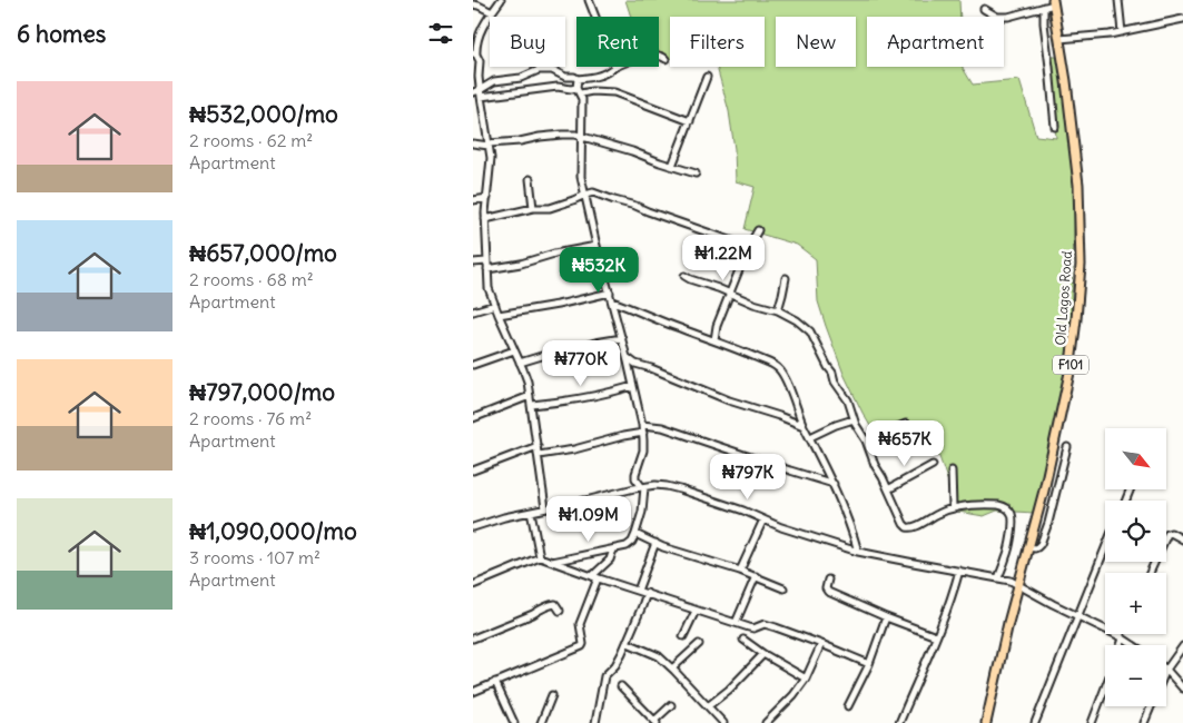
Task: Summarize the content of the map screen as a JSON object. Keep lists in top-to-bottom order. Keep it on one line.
{"streets":{"main road":["Old Lagos Road","F101"]},"north":"bottom right","page":{"heading":"6 homes","chip":["Buy","Rent","Filters","New","Apartment"],"list":[{"name":"₦532,000/mo","note":"2 rooms · 62 m² · Apartment"},{"name":"₦657,000/mo","note":"2 rooms · 68 m² · Apartment"},{"name":"₦797,000/mo","note":"2 rooms · 76 m² · Apartment"},{"name":"₦1,090,000/mo","note":"3 rooms · 107 m² · Apartment"}],"price":["₦1.22M","₦532K","₦770K","₦657K","₦797K","₦1.09M"],"map_buttons":["+","−"]}}
